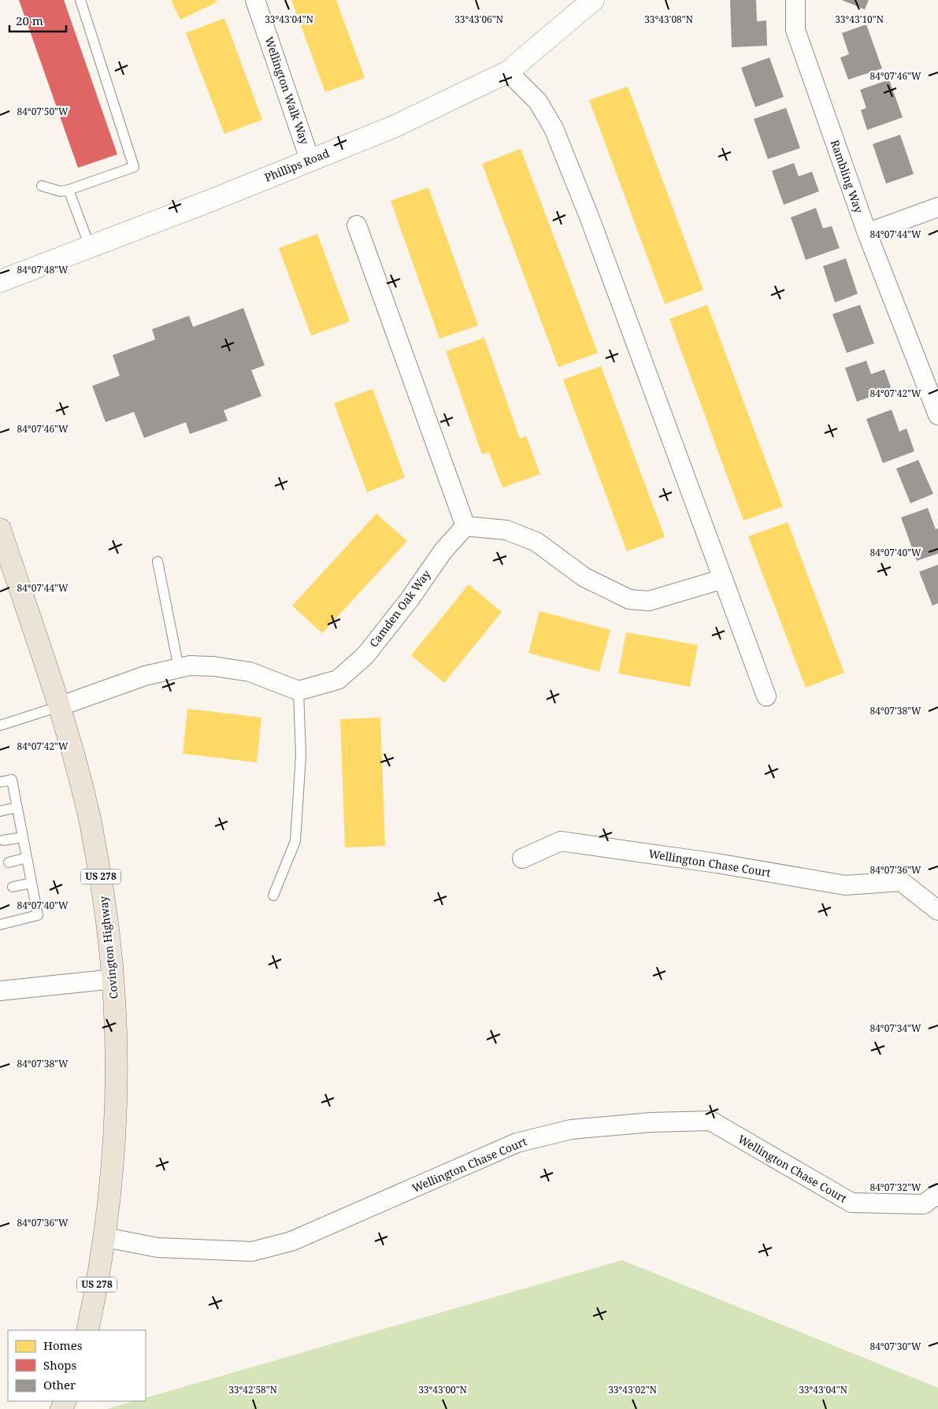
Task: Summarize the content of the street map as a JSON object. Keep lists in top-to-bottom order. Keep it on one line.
{"streets":{"main road":["US 278","Covington Highway"],"street":["Wellington Walk Way","Phillips Road","Rambling Way","Camden Oak Way","Wellington Chase Court"]},"crossings":[["Wellington Walk Way","Phillips Road"],["Wellington Chase Court","Covington Highway"]],"legend":["Homes","Shops","Other"],"scale_bar":"20 m","coordinates":["33°43'04\"N","33°43'10\"N","33°43'06\"N","33°43'08\"N","84°07'46\"W","84°07'50\"W","84°07'44\"W","84°07'48\"W","84°07'42\"W","84°07'40\"W","84°07'38\"W","84°07'36\"W","84°07'34\"W","84°07'32\"W","84°07'30\"W","33°42'58\"N","33°43'00\"N","33°43'02\"N"]}
